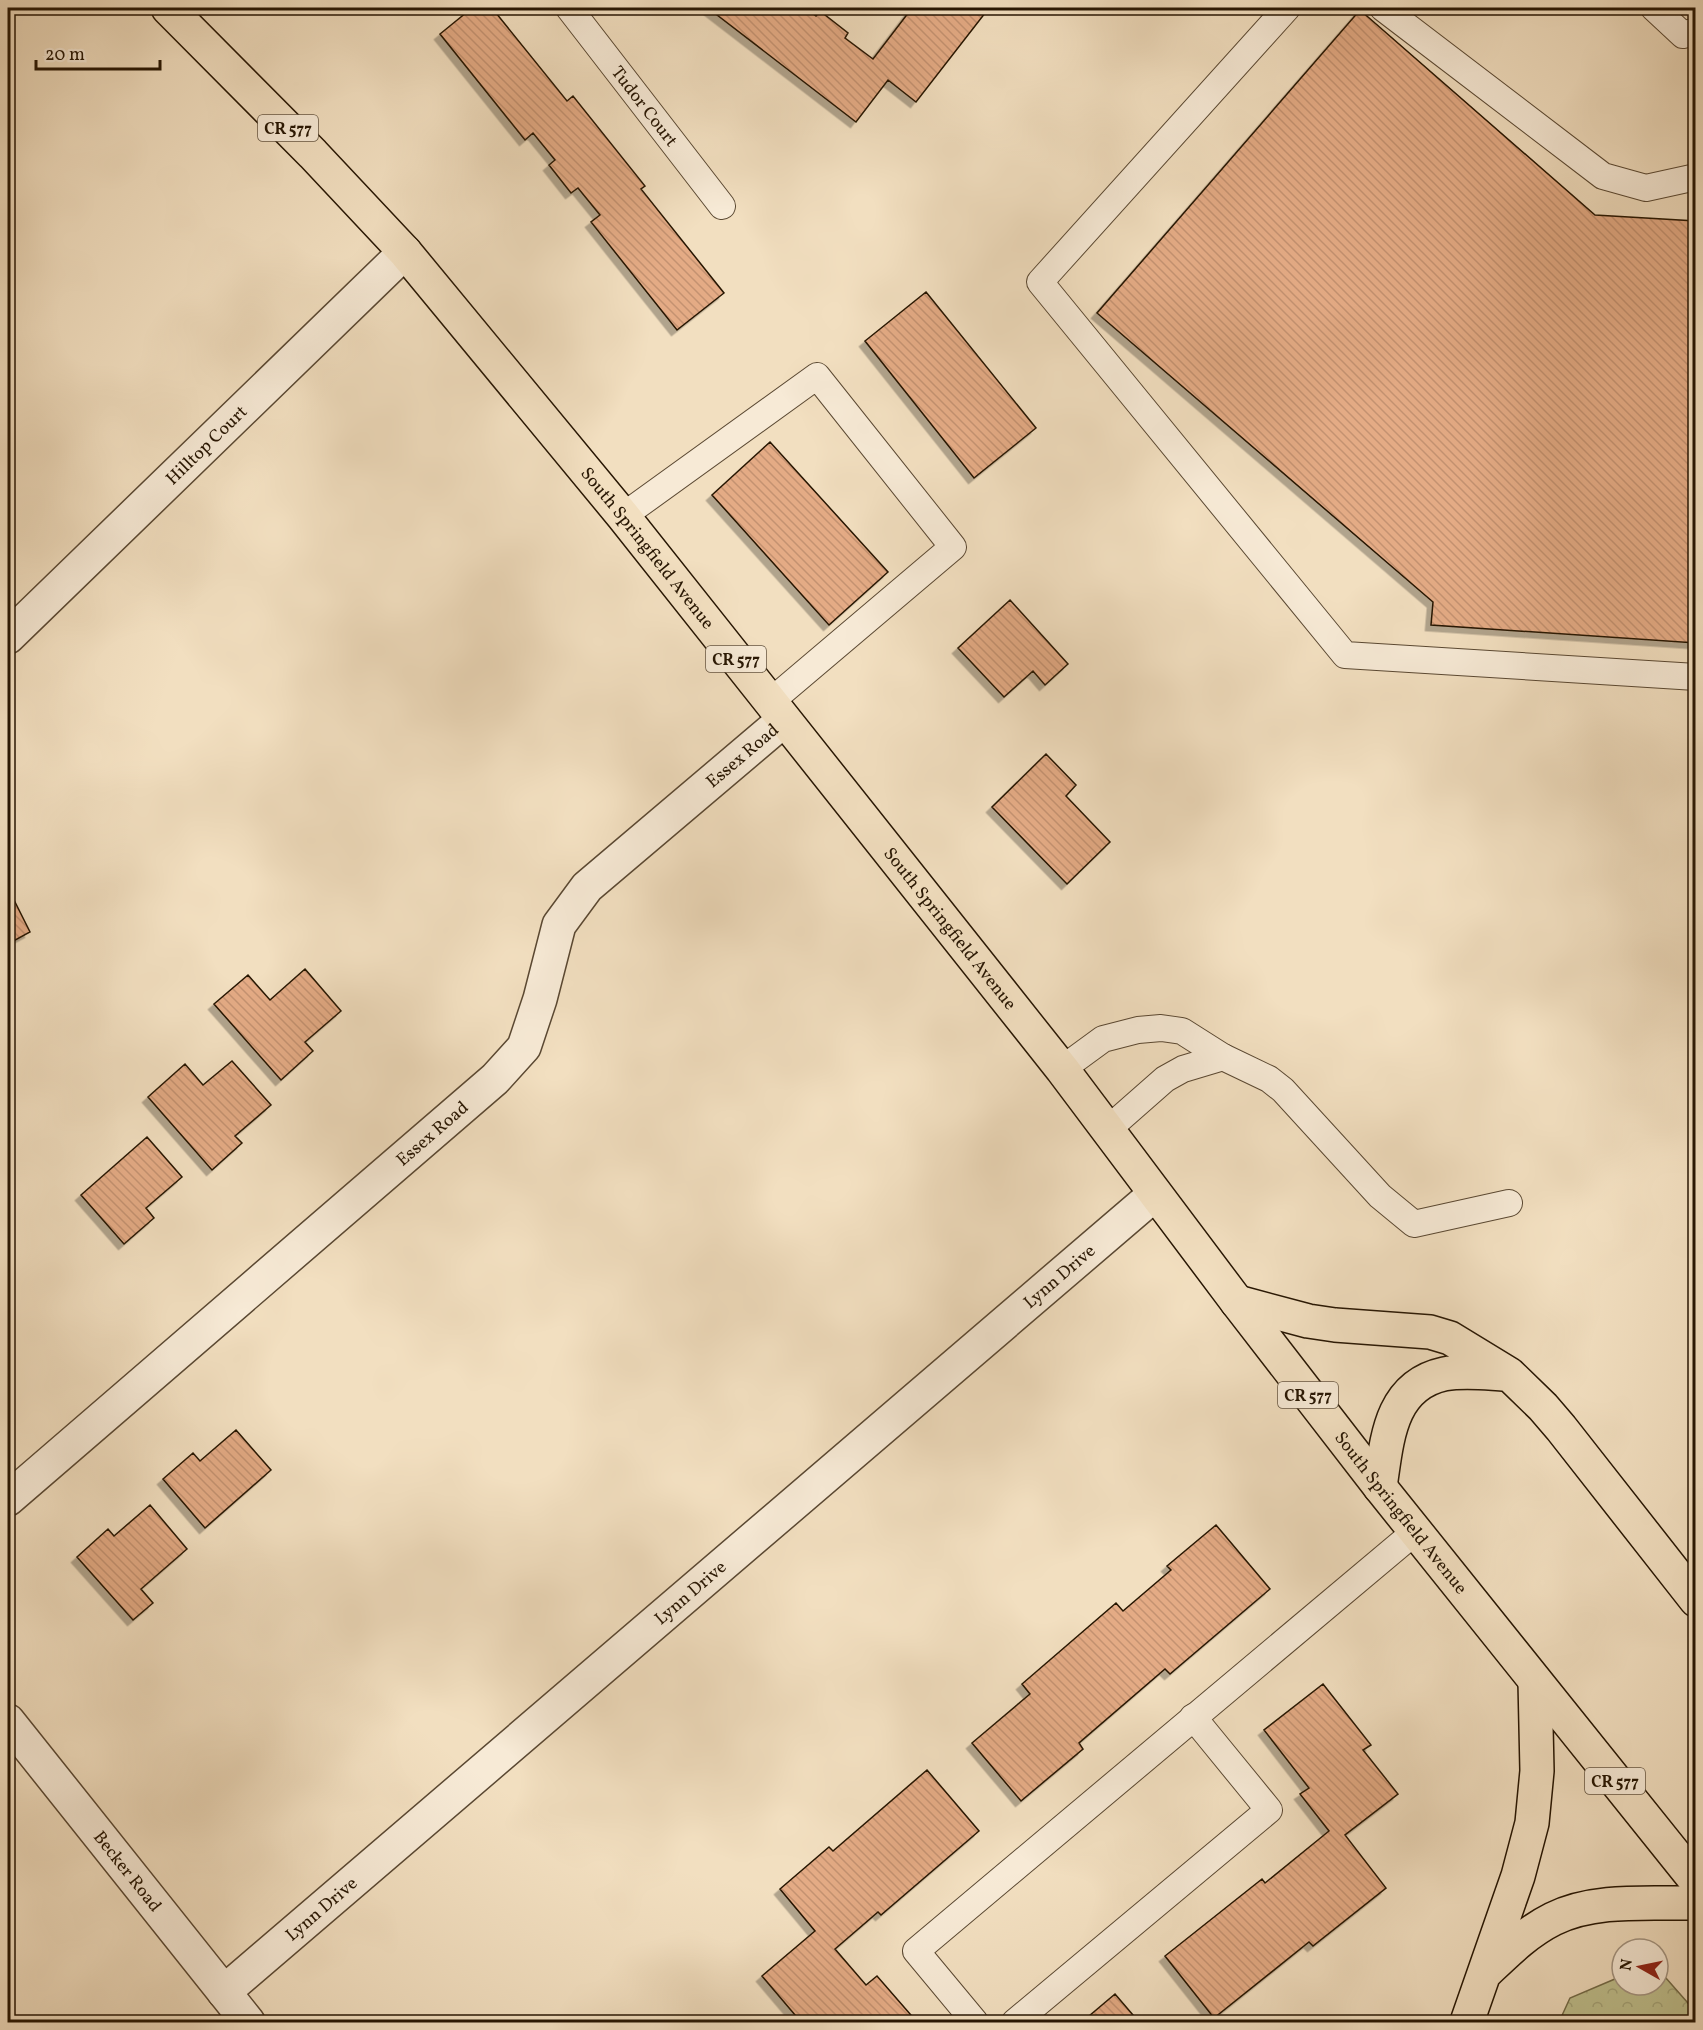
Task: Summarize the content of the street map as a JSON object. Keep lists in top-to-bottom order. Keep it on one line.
{"streets":{"main road":["CR 577","South Springfield Avenue"],"street":["Hilltop Court","Essex Road","Lynn Drive","Becker Road"],"lane":["Tudor Court"]},"crossings":[["Hilltop Court","South Springfield Avenue"],["South Springfield Avenue","Essex Road"],["South Springfield Avenue","Lynn Drive"],["Lynn Drive","Becker Road"]],"scale_bar":"20 m","north":"left"}
